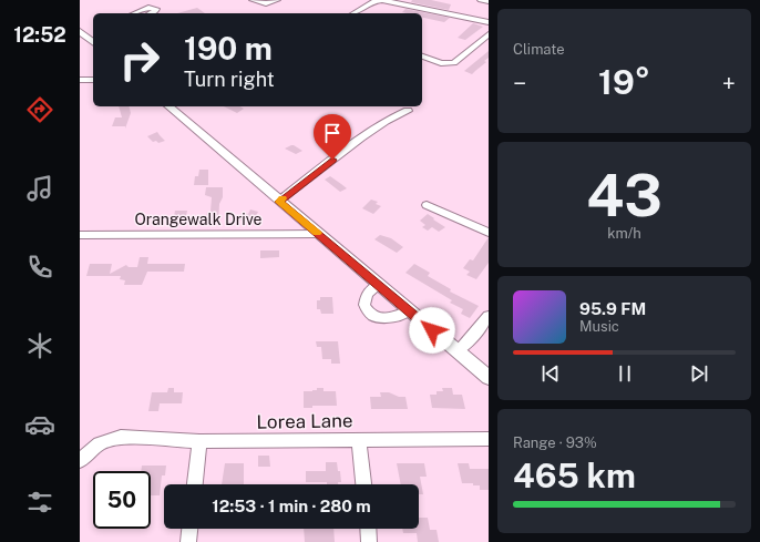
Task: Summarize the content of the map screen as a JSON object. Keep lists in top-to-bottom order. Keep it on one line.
{"streets":{"street":["Orangewalk Drive","Lorea Lane"]},"page":{"tabs":"12:52","tile":["Climate",["43","km/h"],["Range · 93%","465 km"]],"turn":["190 m","Turn right"],"heat":["−","19°","+"],"song":["95.9 FM","Music"],"limit":"50","trip":"12:53 · 1 min · 280 m"}}
